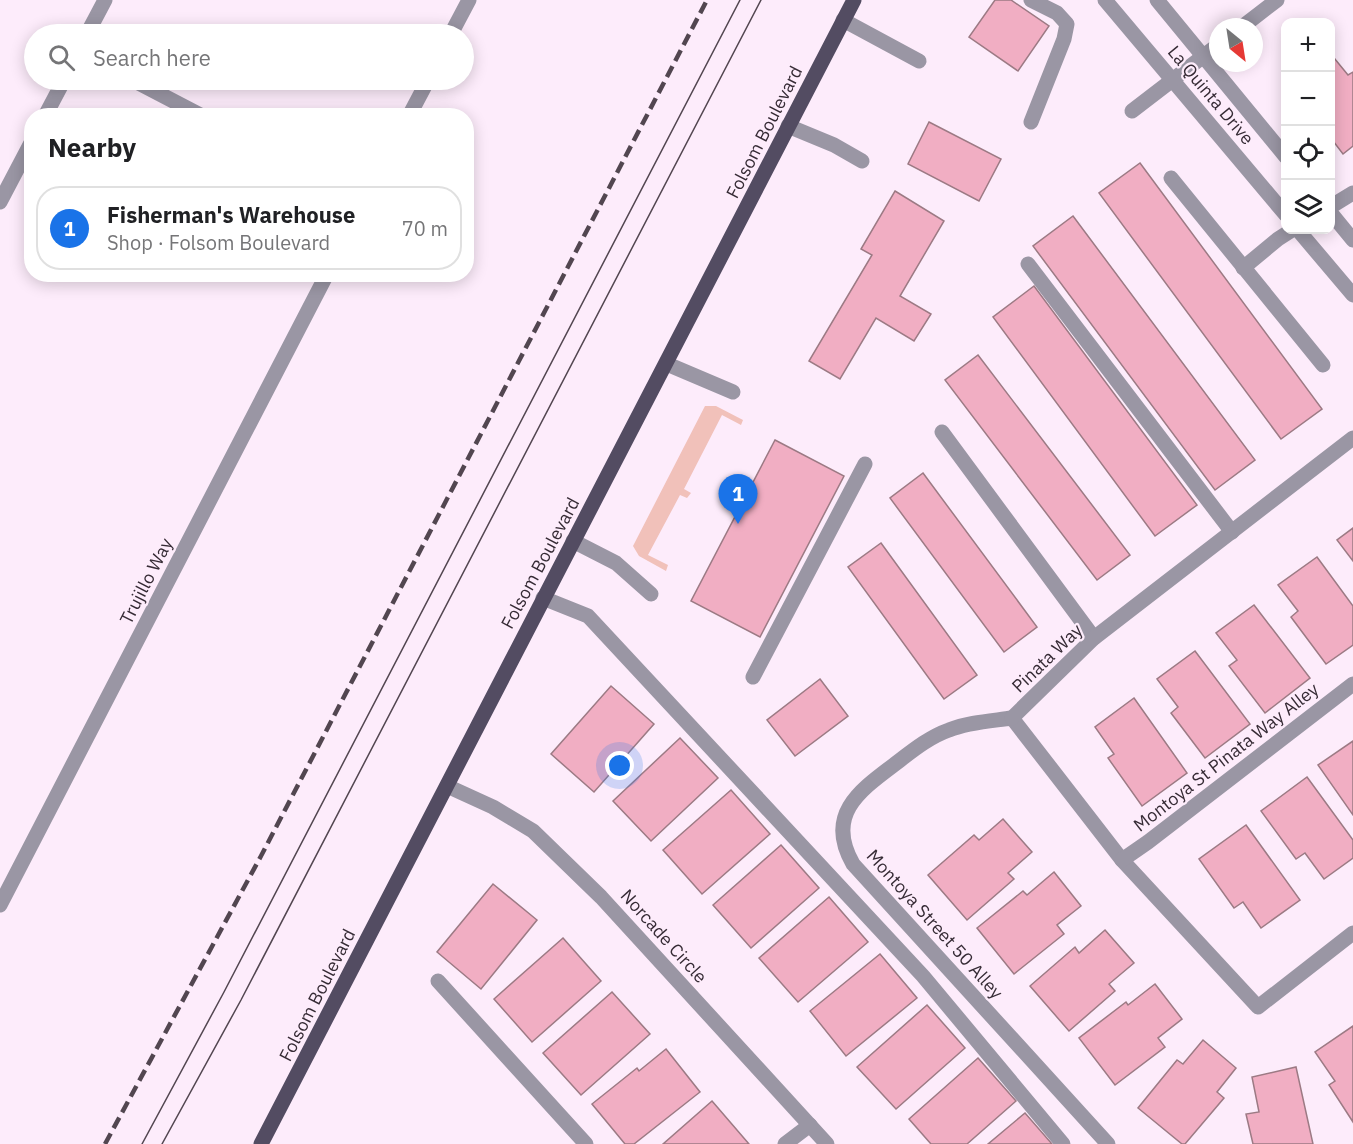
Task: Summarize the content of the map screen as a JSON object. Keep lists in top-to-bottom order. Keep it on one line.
{"streets":{"main road":["Folsom Boulevard"],"street":["La Quinta Drive","Trujillo Way","Pinata Way","Montoya St Pinata Way Alley","Montoya Street 50 Alley","Norcade Circle"]},"crossings":[["Folsom Boulevard","Norcade Circle"],["Pinata Way","Montoya St Pinata Way Alley"],["Pinata Way","Montoya Street 50 Alley"]],"north":"bottom right","page":{"map_buttons":["+","−"],"search":"Search here","heading":"Nearby","list":[{"mark":"1","name":"Fisherman's Warehouse","note":"Shop · Folsom Boulevard","value":"70 m"}],"pins":"1"}}
